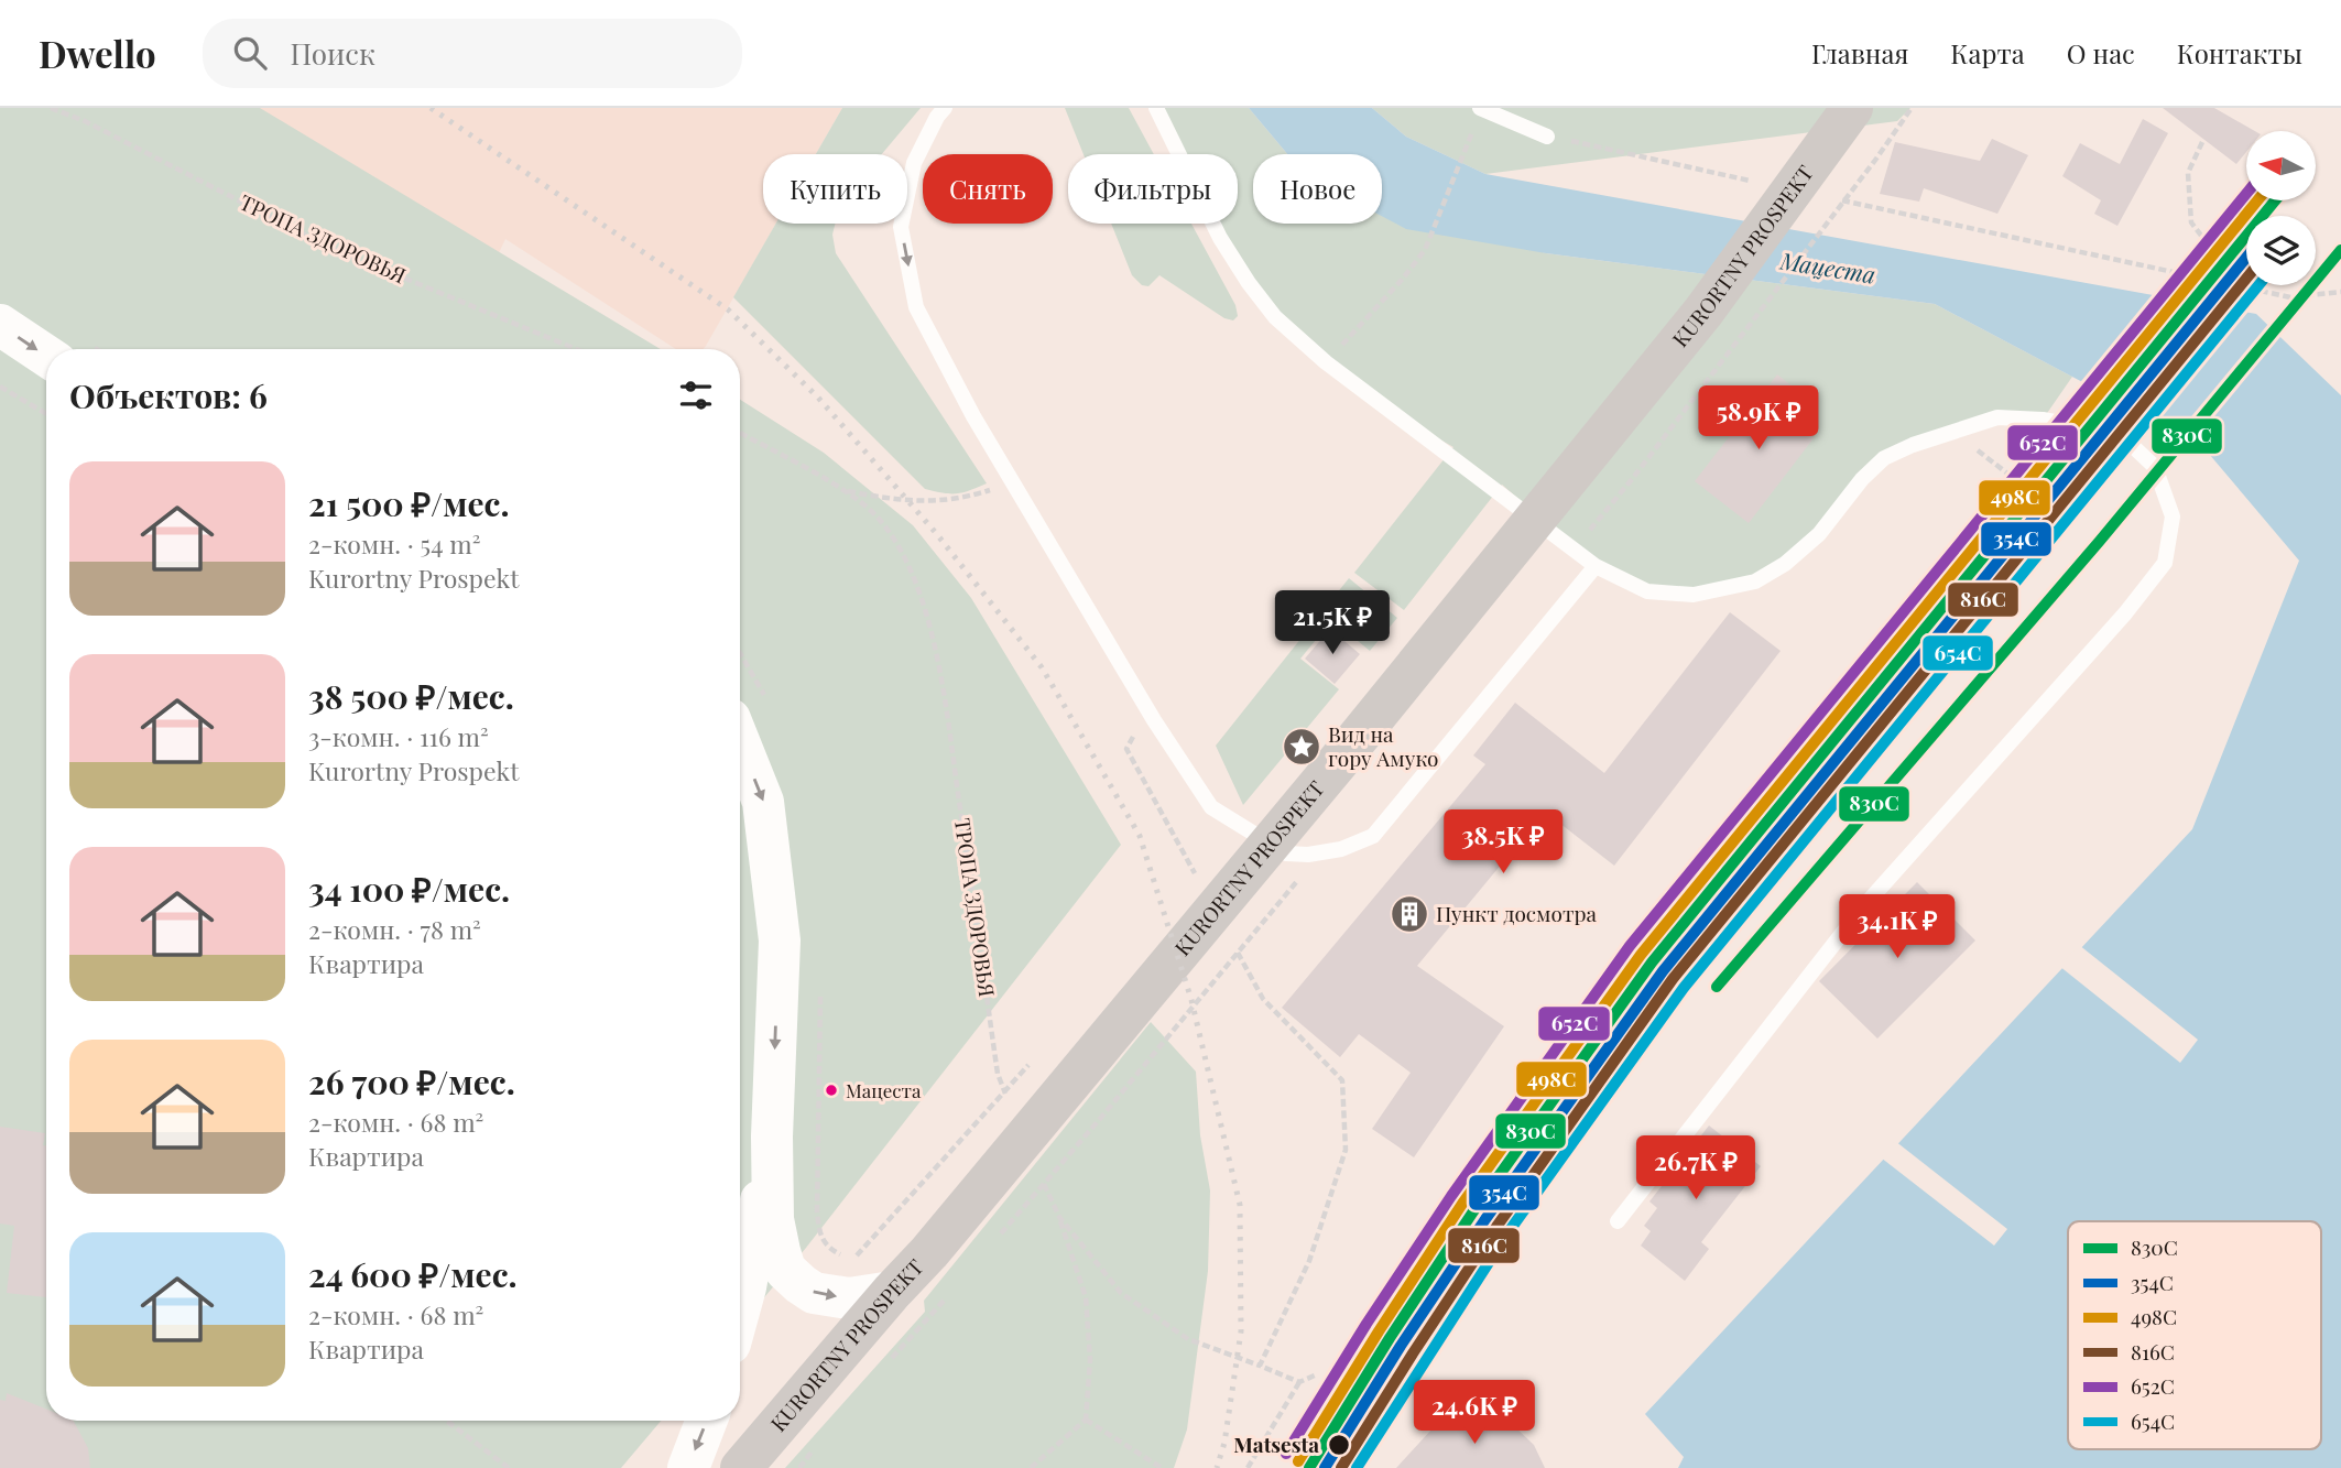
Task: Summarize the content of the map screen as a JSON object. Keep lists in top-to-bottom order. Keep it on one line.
{"streets":{"main road":["KURORTNY PROSPEKT"],"path":["ТРОПА ЗДОРОВЬЯ"]},"water":["Мацеста"],"places":{"place":["Вид на гору Амуко"],"building":["Пункт досмотра"],"other":["Мацеста","Matsesta"]},"lines":["transit line 652С","transit line 830С","transit line 498С","transit line 354С","transit line 816С","transit line 654С"],"legend":["830С","354С","498С","816С","652С","654С"],"north":"left","page":{"header":"Dwello","search":"Поиск","nav":["Главная","Карта","О нас","Контакты"],"chip":["Купить","Снять","Фильтры","Новое"],"heading":"Объектов: 6","price":["58.9K ₽","21.5K ₽","38.5K ₽","34.1K ₽","26.7K ₽","24.6K ₽"],"list":[{"name":"21 500 ₽/мес.","note":"2-комн. · 54 m² · Kurortny Prospekt"},{"name":"38 500 ₽/мес.","note":"3-комн. · 116 m² · Kurortny Prospekt"},{"name":"34 100 ₽/мес.","note":"2-комн. · 78 m² · Квартира"},{"name":"26 700 ₽/мес.","note":"2-комн. · 68 m² · Квартира"},{"name":"24 600 ₽/мес.","note":"2-комн. · 68 m² · Квартира"}]}}
